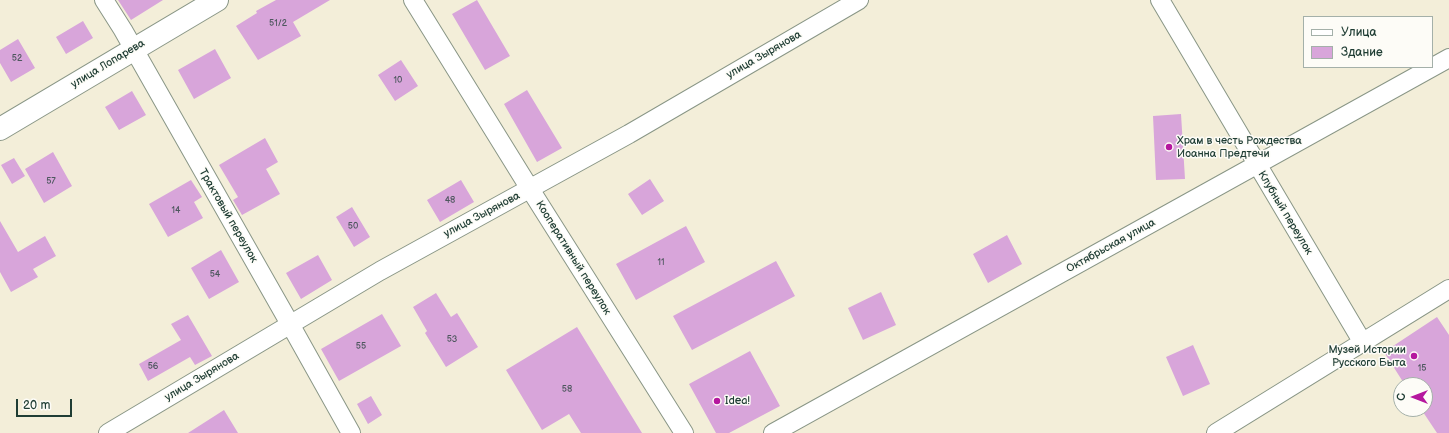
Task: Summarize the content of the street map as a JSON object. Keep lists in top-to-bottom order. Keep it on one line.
{"streets":{"main road":["улица Лопарева"],"street":["улица Зырянова","Клубный переулок","Трактовый переулок","Октябрьская улица","Кооперативный переулок"]},"crossings":[["улица Зырянова","Трактовый переулок"],["улица Зырянова","Кооперативный переулок"],["улица Лопарева","Трактовый переулок"],["Клубный переулок","Октябрьская улица"]],"places":["Храм в честь Рождества Иоанна Предтечи","Музей Истории Русского Быта","Idea!"],"house_numbers":["51/2","52","10","57","48","14","50","11","54","53","55","56","15","58"],"legend":["Улица","Здание"],"scale_bar":"20 m","north":"left"}
